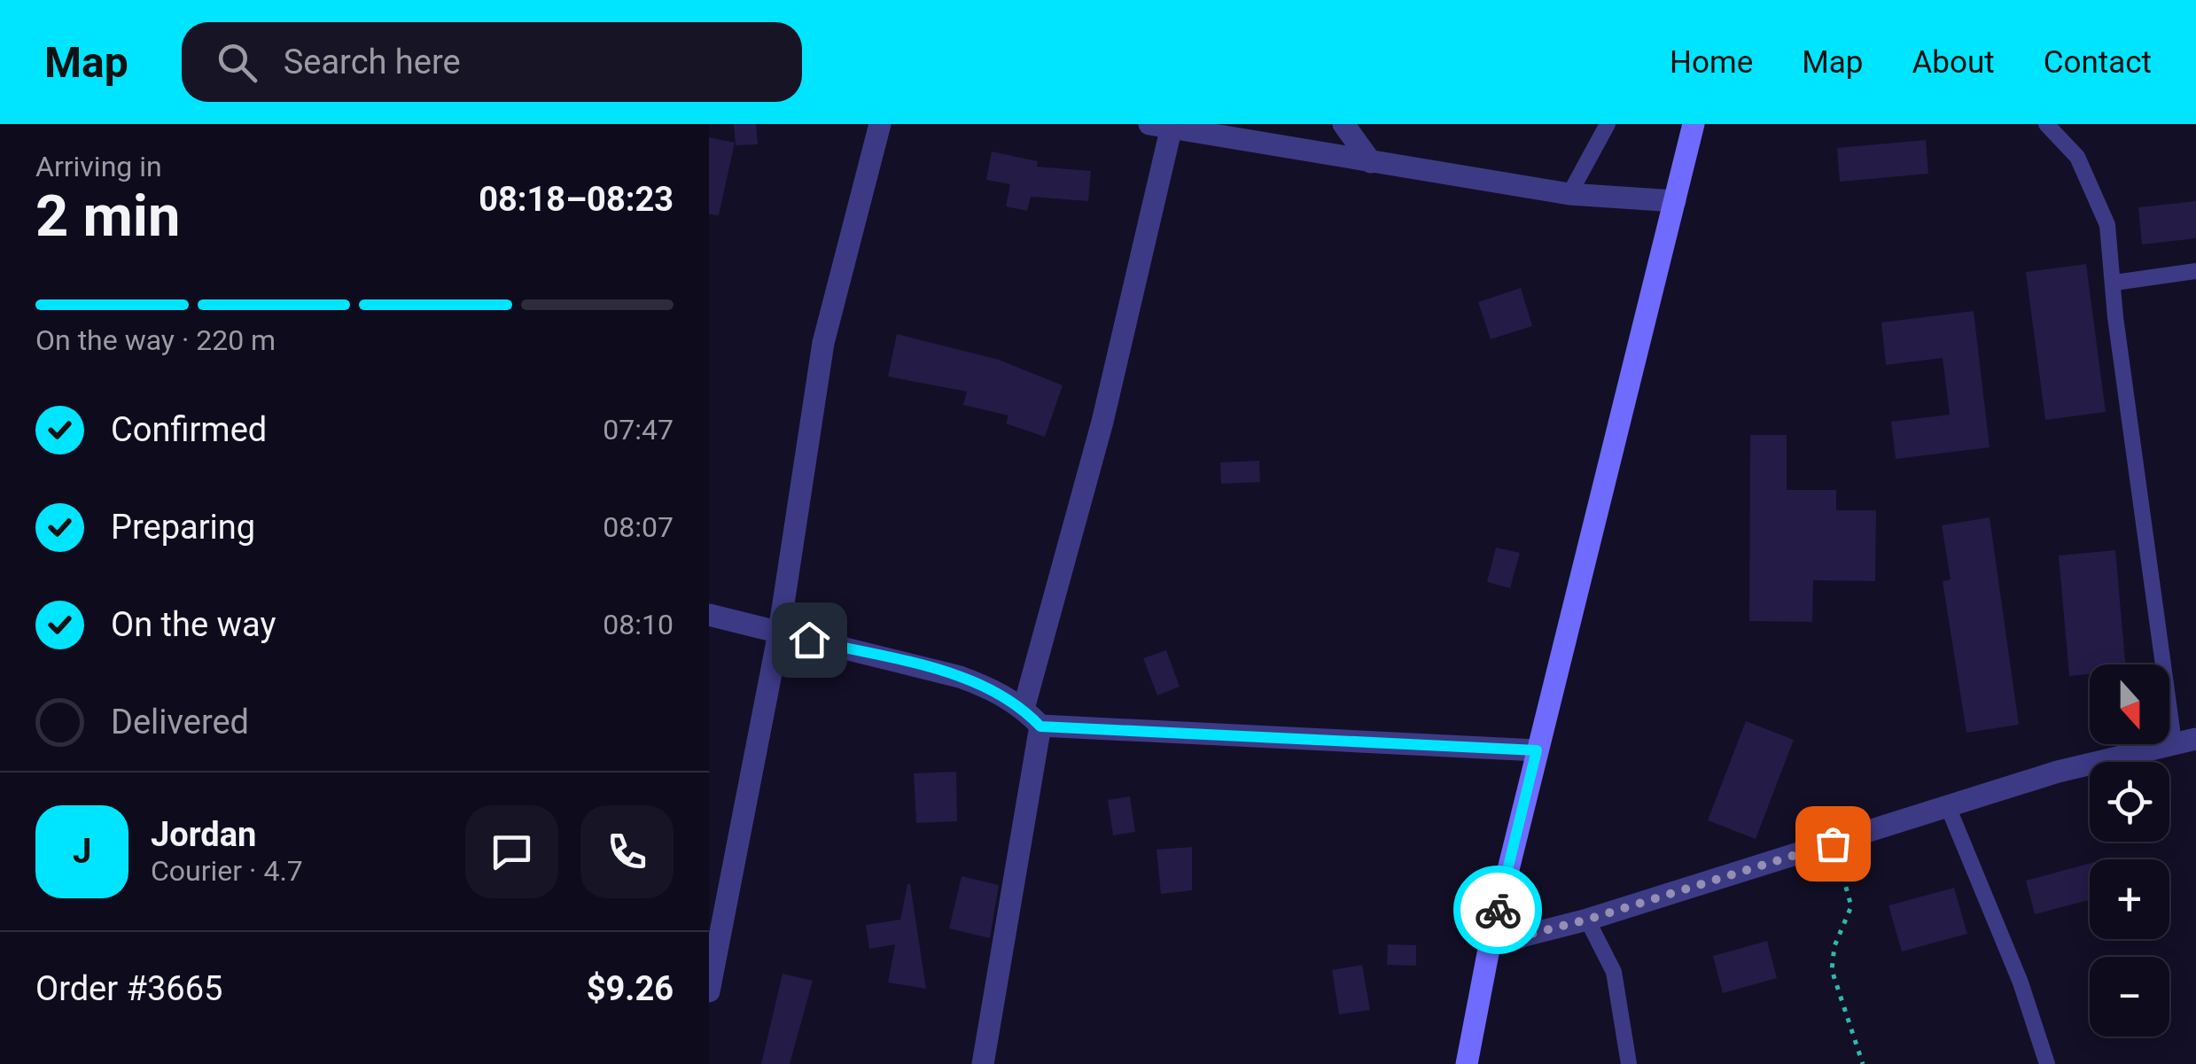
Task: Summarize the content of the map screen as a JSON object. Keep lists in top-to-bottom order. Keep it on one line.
{"north":"bottom","page":{"header":"Map","search":"Search here","nav":["Home","Map","About","Contact"],"heading":["2 min","Arriving in","08:18–08:23"],"panel":["Jordan","Courier · 4.7","Order #3665","$9.26"],"bar":"On the way · 220 m","list":[["Confirmed","07:47"],["Preparing","08:07"],["On the way","08:10"],"Delivered"],"map_buttons":["+","−"],"round":"J"}}
